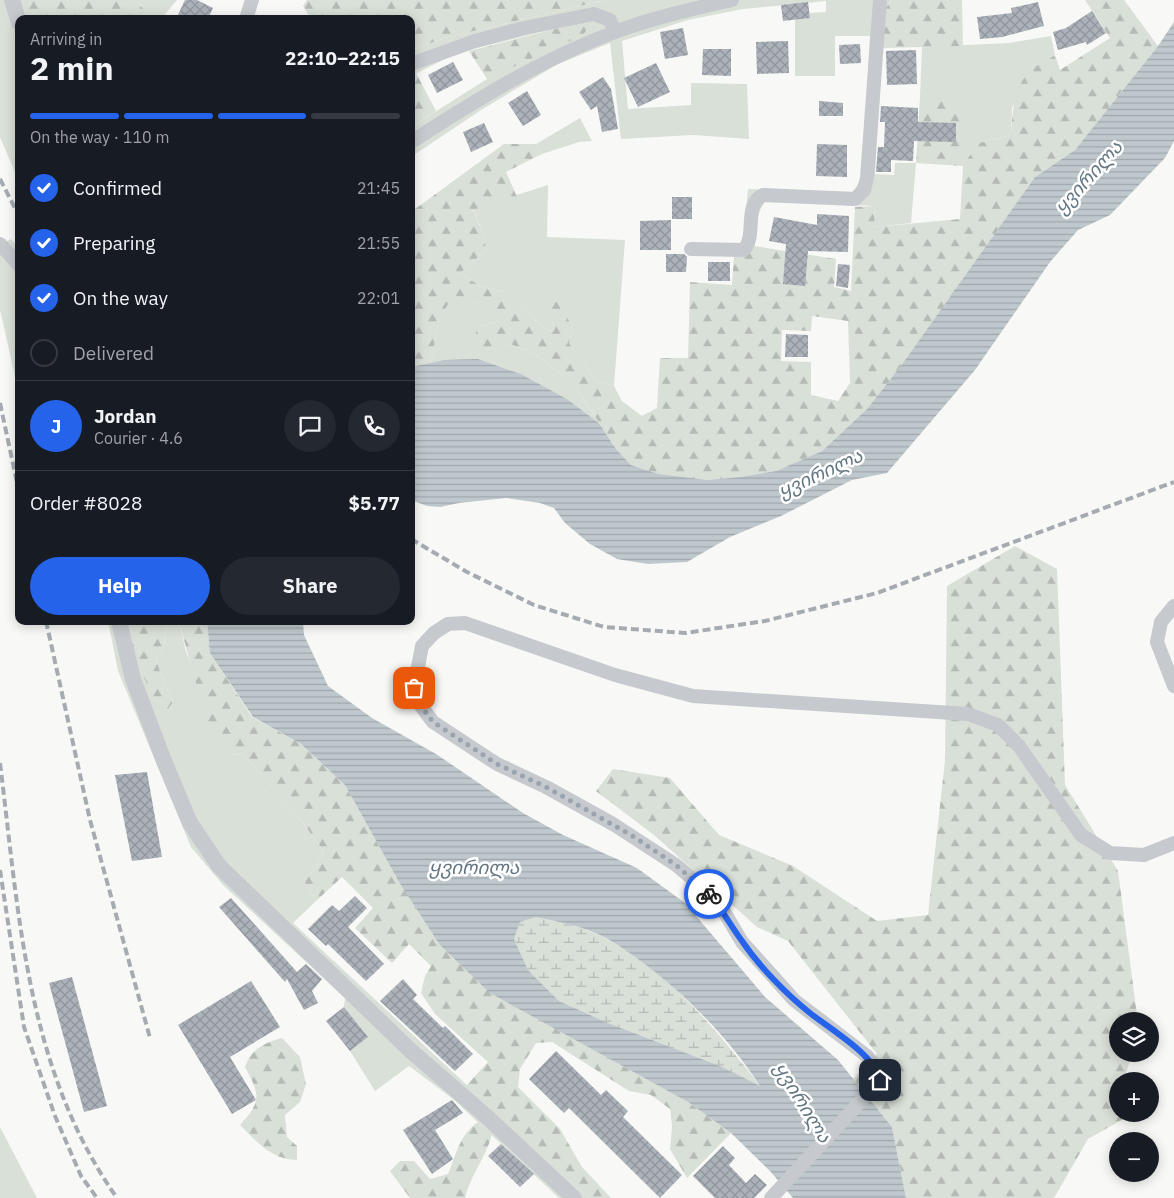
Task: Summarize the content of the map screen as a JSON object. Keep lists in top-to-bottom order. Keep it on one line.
{"water":["ყვირილა"],"page":{"heading":["2 min","Arriving in","22:10–22:15"],"panel":["Jordan","Courier · 4.6","Order #8028","$5.77"],"bar":"On the way · 110 m","list":[["Confirmed","21:45"],["Preparing","21:55"],["On the way","22:01"],"Delivered"],"round":"J","buttons":["Help","Share"],"map_buttons":["+","−"]}}
